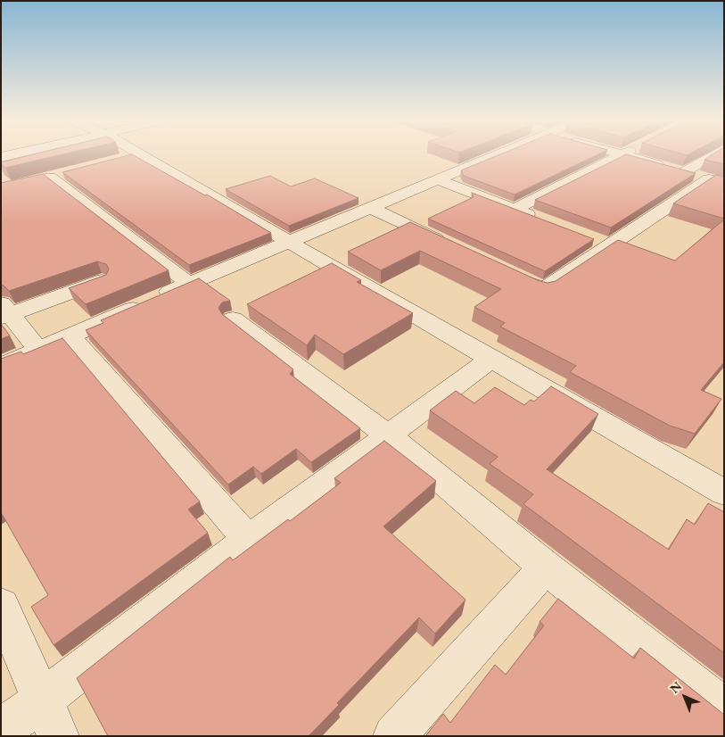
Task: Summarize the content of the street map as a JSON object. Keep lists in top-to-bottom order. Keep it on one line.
{"north":"top left"}
